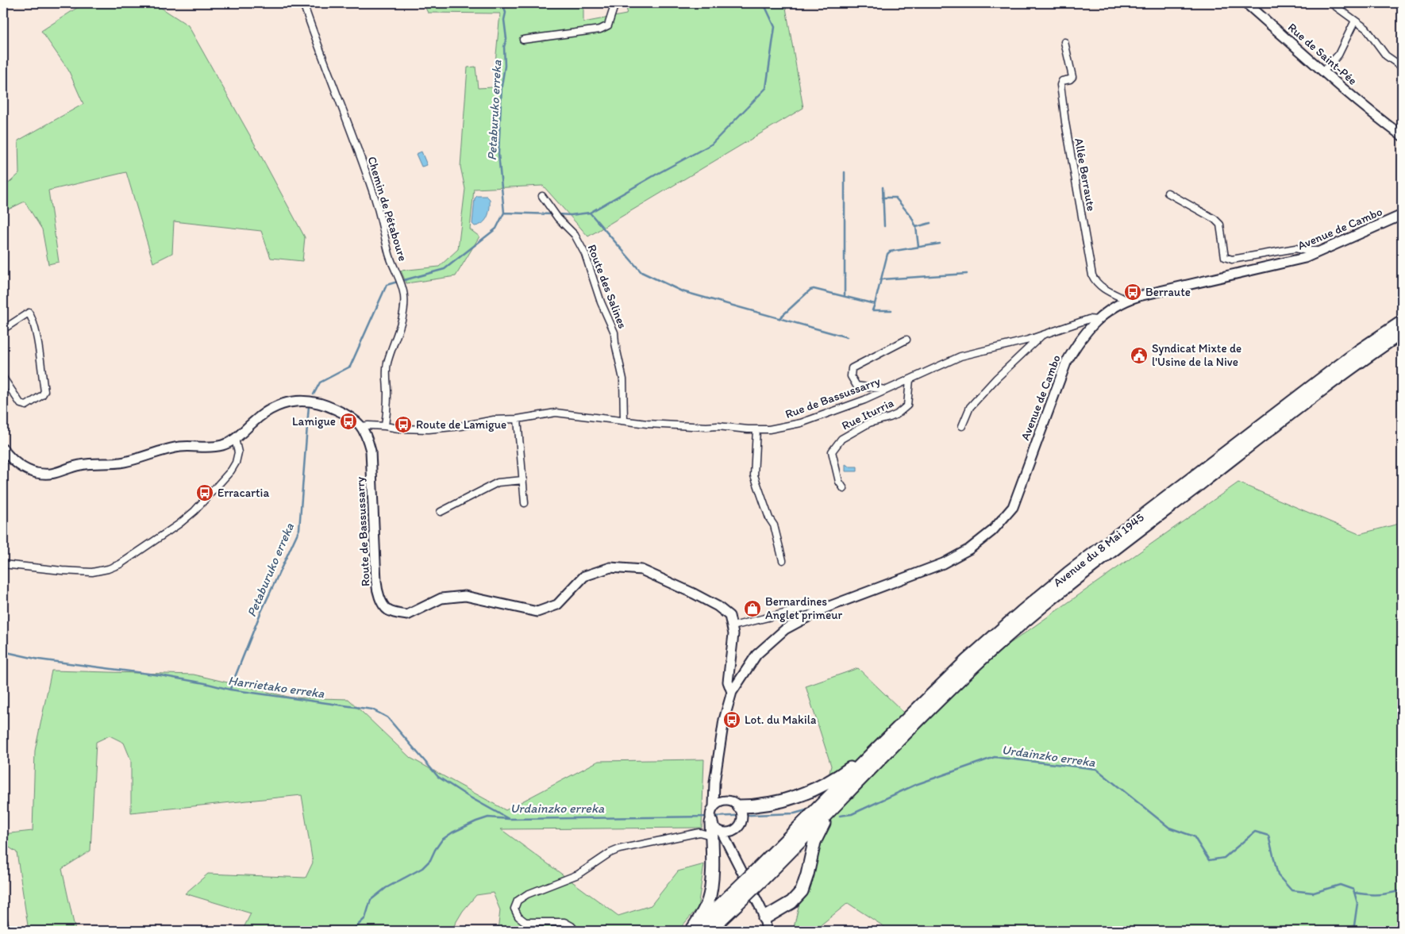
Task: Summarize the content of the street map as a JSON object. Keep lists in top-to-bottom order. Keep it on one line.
{"streets":{"highway":["Avenue du 8 Mai 1945"],"street":["Rue de Saint-Pée","Allée Berraute","Chemin de Pétaboure","Avenue de Cambo","Route des Salines","Rue de Bassussarry","Rue Iturria","Route de Bassussarry"]},"crossings":[["Allée Berraute","Avenue de Cambo"],["Avenue de Cambo","Rue de Bassussarry"],["Avenue de Cambo","Route de Bassussarry"],["Route des Salines","Rue de Bassussarry"],["Rue de Bassussarry","Rue Iturria"]],"water":["Petaburuko erreka","Harrietako erreka","Urdainzko erreka"],"places":{"bus stop":["Berraute","Lamigue","Route de Lamigue","Erracartia","Lot. du Makila"],"public building":["Syndicat Mixte de l'Usine de la Nive"],"shop":["Bernardines Anglet primeur"]}}
